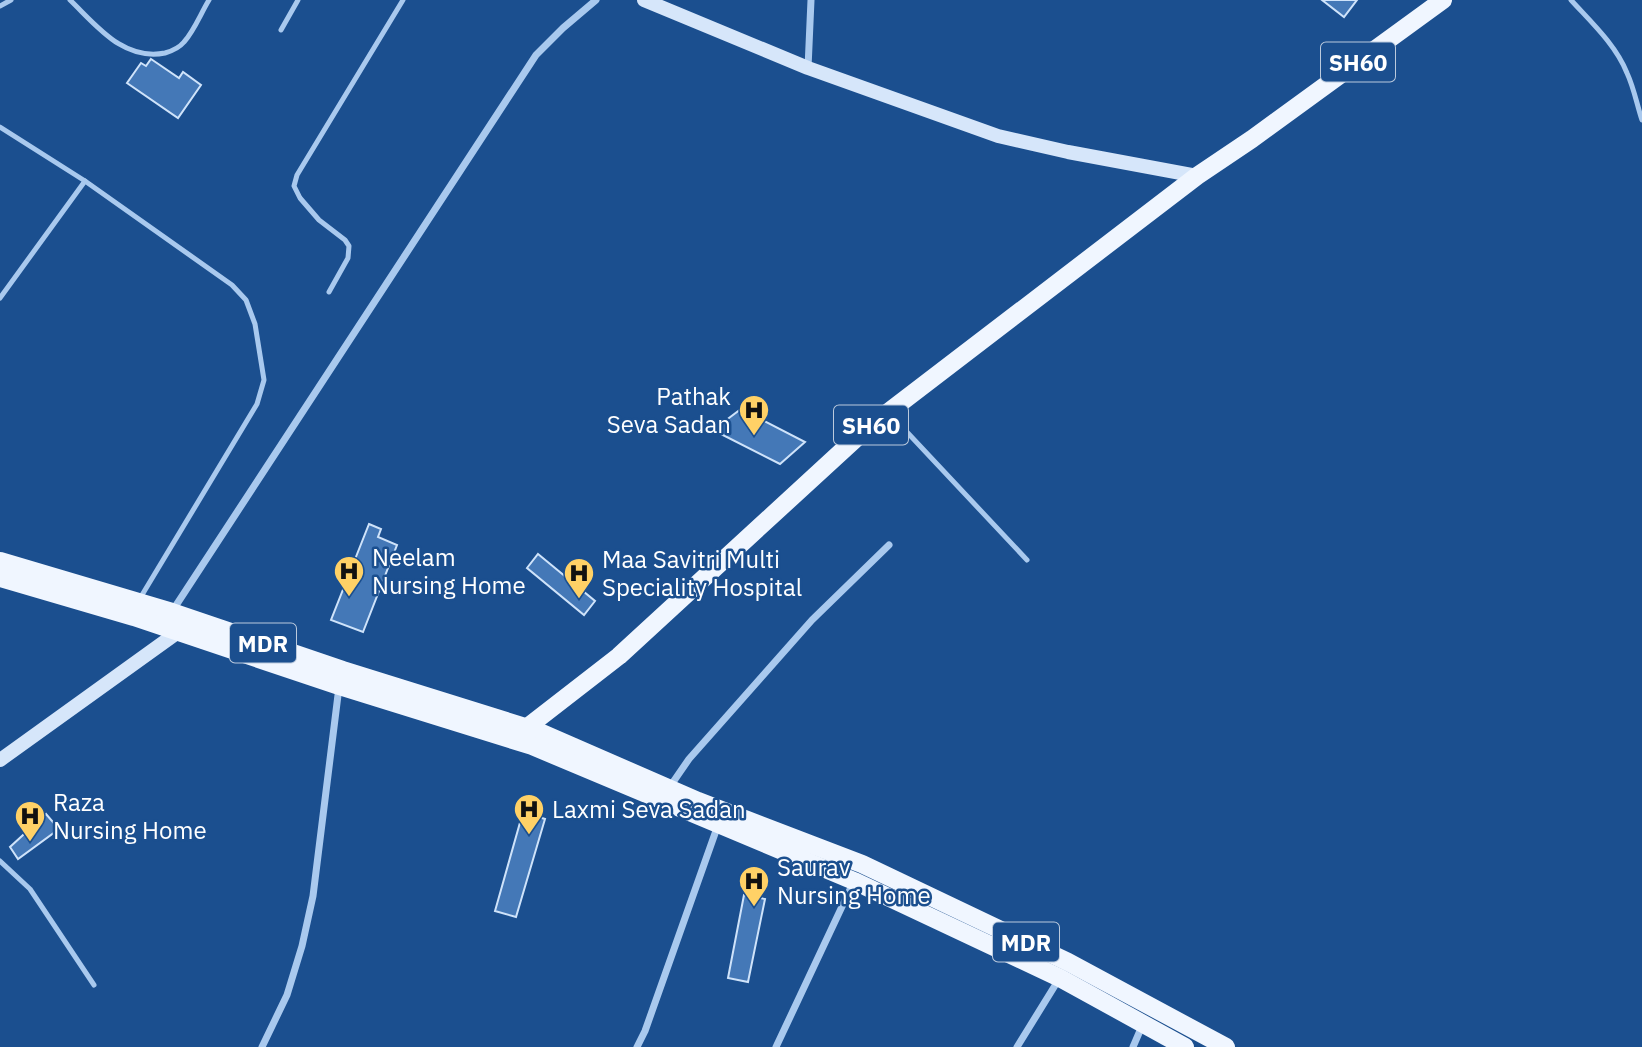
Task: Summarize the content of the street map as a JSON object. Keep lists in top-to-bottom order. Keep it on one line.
{"streets":{"main road":["SH60","MDR"]},"crossings":[["SH60","MDR"]],"places":{"hospital":["Pathak Seva Sadan","Neelam Nursing Home","Maa Savitri Multi Speciality Hospital","Laxmi Seva Sadan","Raza Nursing Home","Saurav Nursing Home"]}}
